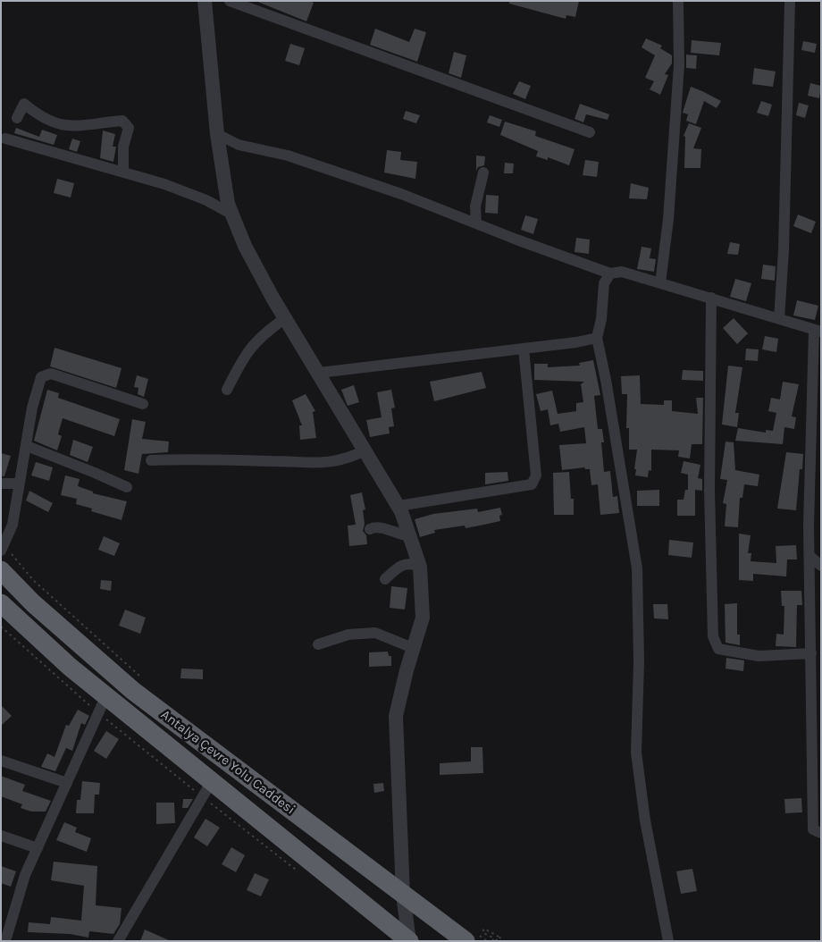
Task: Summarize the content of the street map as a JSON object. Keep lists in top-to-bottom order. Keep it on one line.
{"streets":{"highway":["Antalya Çevre Yolu Caddesi"]}}
